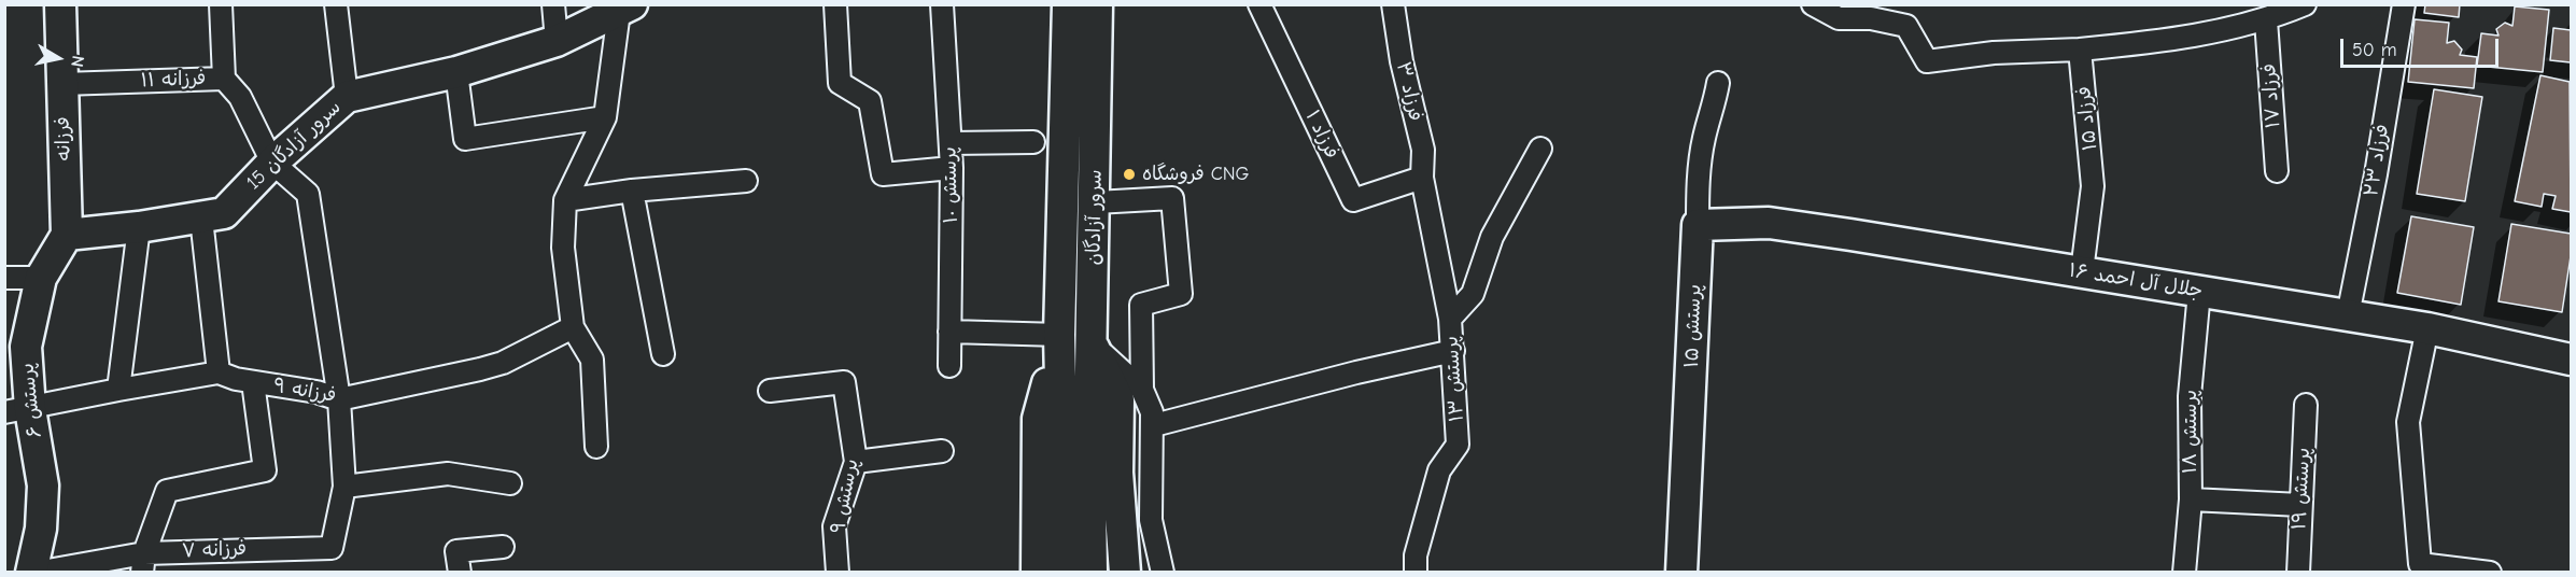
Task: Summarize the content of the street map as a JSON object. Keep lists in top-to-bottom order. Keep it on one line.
{"streets":{"street":["فرزانه ۱۱","فرزاد ۳","فرزاد ۱۷","فرزاد ۱۵","فرزاد ۱","فرزانه","سرور آزادگان 15","فرزاد ۲۳","پرستش ۱۰","سرور آزادگان","جلال آل احمد ۱۶","پرستش ۱۵","پرستش ۱۳","فرزانه ۹","پرستش ۶","پرستش ۱۸","پرستش ۱۹","پرستش ۹","فرزانه ۷"]},"crossings":[["فرزانه ۱۱","فرزانه"],["فرزانه ۱۱","سرور آزادگان 15"],["فرزاد ۳","فرزاد ۱"],["فرزاد ۳","پرستش ۱۳"],["فرزاد ۱۵","جلال آل احمد ۱۶"],["فرزاد ۱","پرستش ۱۳"],["فرزانه","سرور آزادگان 15"],["فرزانه","پرستش ۶"],["سرور آزادگان 15","پرستش ۶"],["فرزاد ۲۳","جلال آل احمد ۱۶"],["جلال آل احمد ۱۶","پرستش ۱۵"],["جلال آل احمد ۱۶","پرستش ۱۸"],["فرزانه ۹","پرستش ۶"],["پرستش ۶","فرزانه ۷"]],"places":["فروشگاه CNG"],"scale_bar":"50 m","north":"right"}
